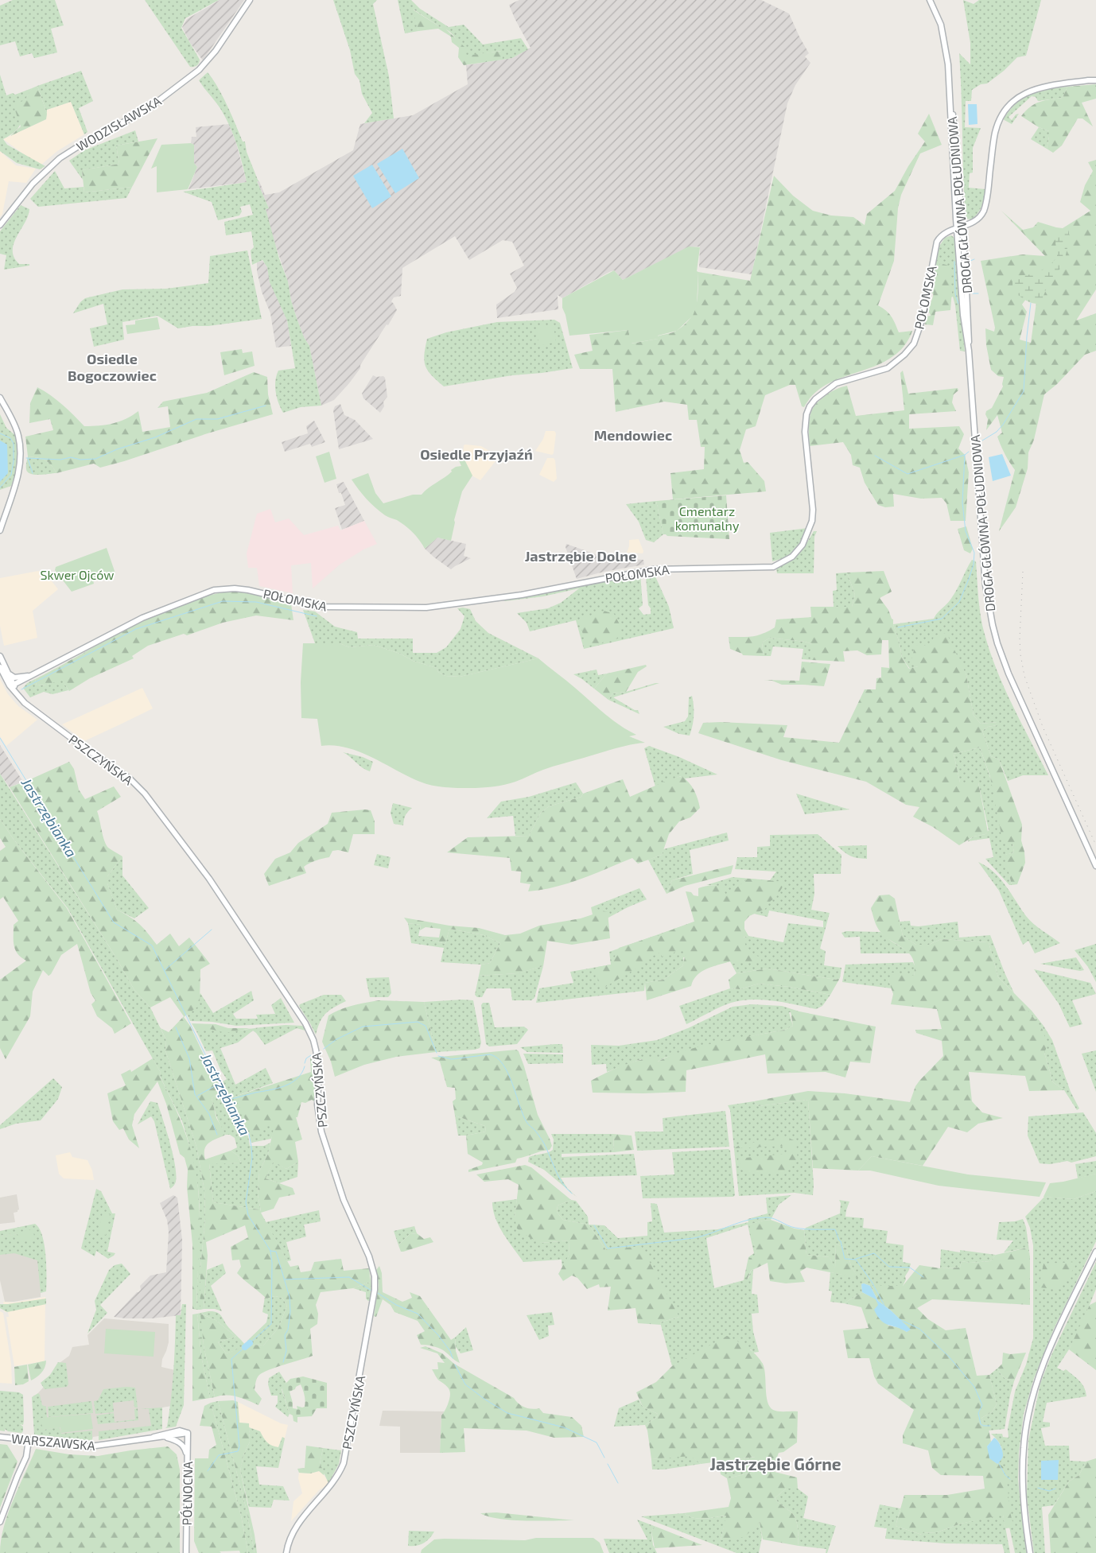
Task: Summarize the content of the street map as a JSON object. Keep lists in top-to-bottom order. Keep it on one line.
{"streets":{"street":["WODZISŁAWSKA","DROGA GŁÓWNA POŁUDNIOWA","POŁOMSKA","PSZCZYŃSKA","WARSZAWSKA","PÓŁNOCNA"]},"crossings":[["DROGA GŁÓWNA POŁUDNIOWA","POŁOMSKA"],["POŁOMSKA","PSZCZYŃSKA"],["WARSZAWSKA","PÓŁNOCNA"]],"districts":["Osiedle Bogoczowiec","Mendowiec","Osiedle Przyjaźń","Jastrzębie Dolne","Jastrzębie Górne"],"water":["Jastrzębianka"],"parks":["Cmentarz komunalny","Skwer Ojców"]}
